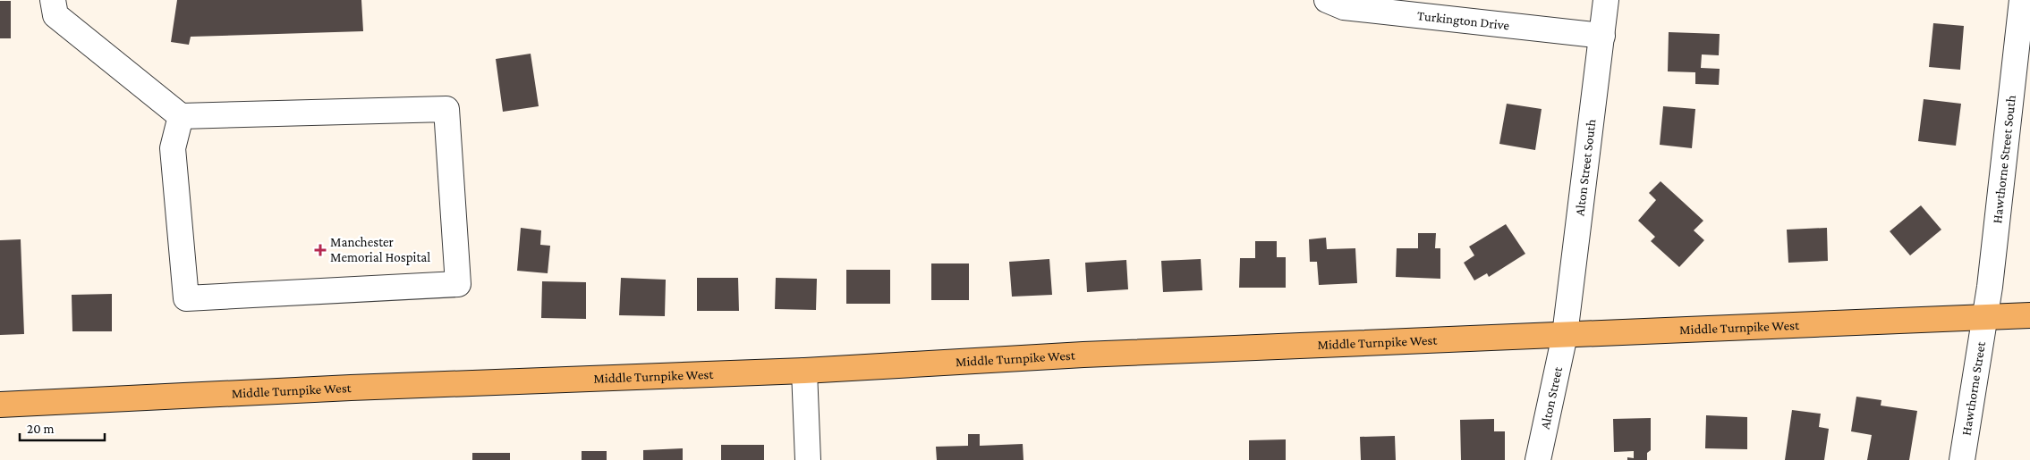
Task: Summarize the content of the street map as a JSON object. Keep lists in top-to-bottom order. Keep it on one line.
{"streets":{"main road":["Middle Turnpike West"],"street":["Turkington Drive","Hawthorne Street South","Alton Street South","Hawthorne Street","Alton Street"]},"crossings":[["Turkington Drive","Alton Street South"],["Hawthorne Street South","Middle Turnpike West"],["Hawthorne Street South","Hawthorne Street"],["Alton Street South","Middle Turnpike West"],["Alton Street South","Alton Street"],["Middle Turnpike West","Hawthorne Street"],["Middle Turnpike West","Alton Street"]],"places":{"health":["Manchester Memorial Hospital"]},"scale_bar":"20 m"}
